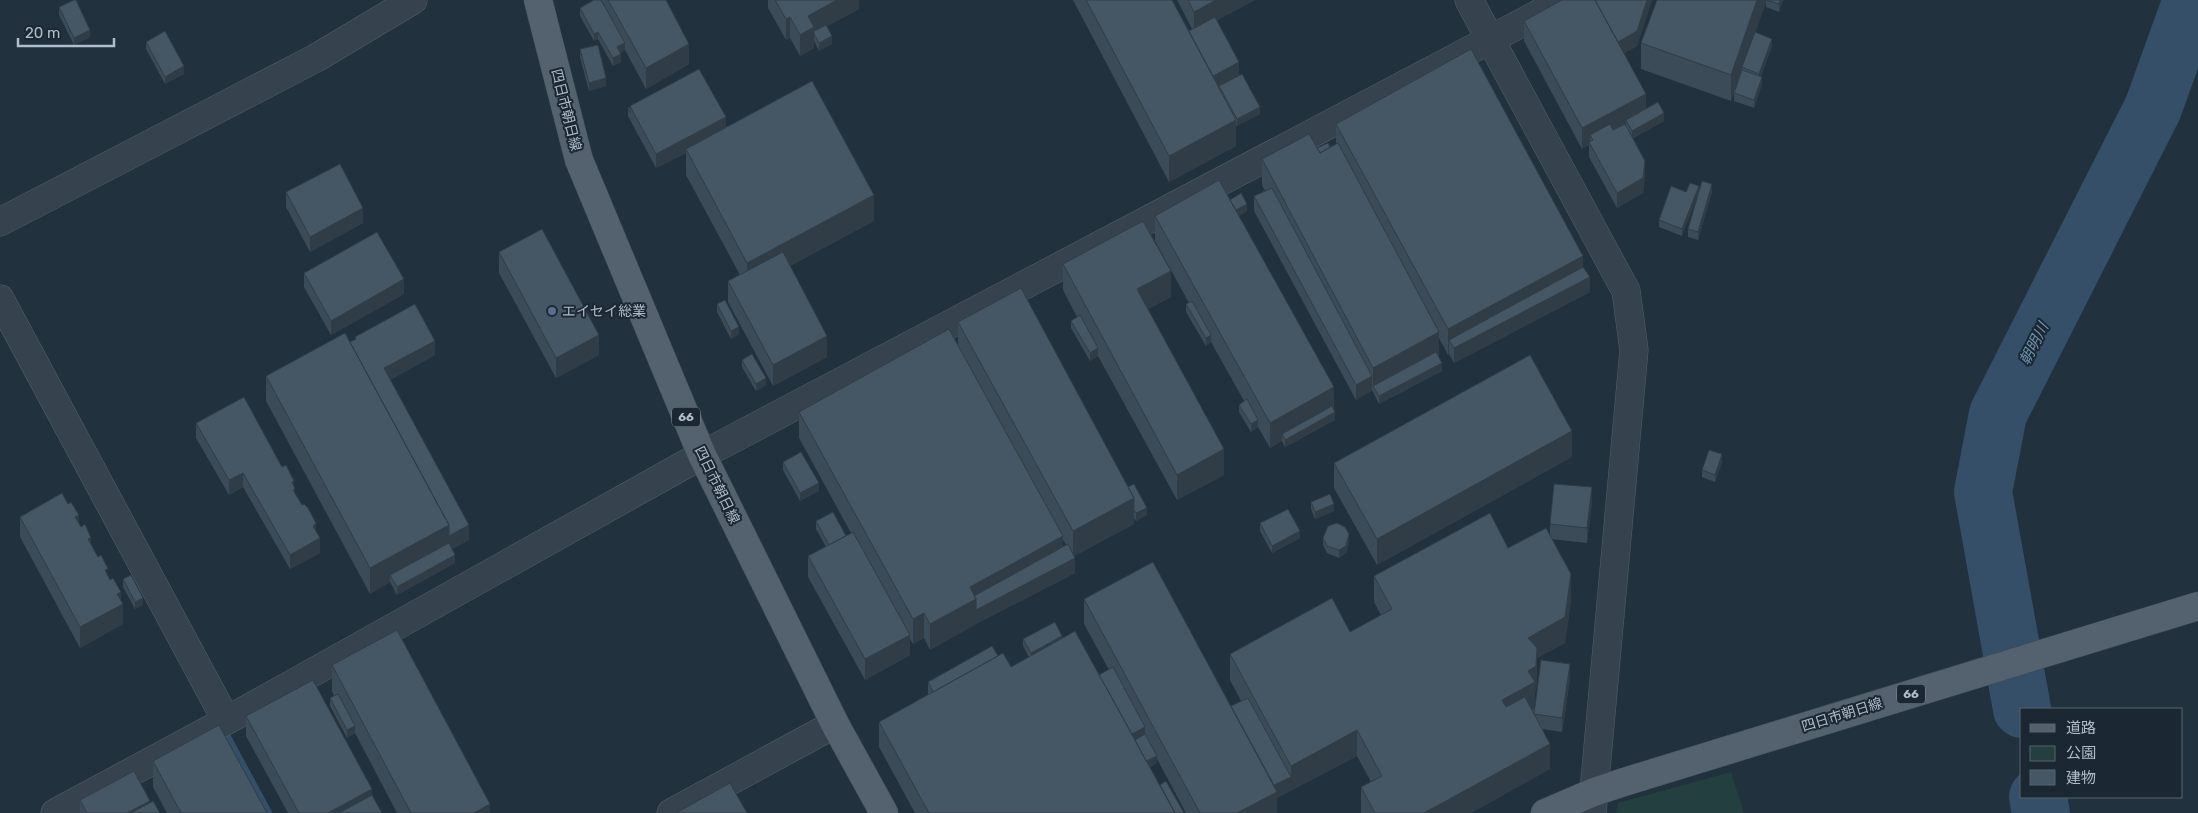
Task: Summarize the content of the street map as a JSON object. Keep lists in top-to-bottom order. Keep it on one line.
{"streets":{"main road":["四日市朝日線","66"]},"water":["朝明川"],"places":["エイセイ総業"],"legend":["道路","公園","建物"],"scale_bar":"20 m"}
